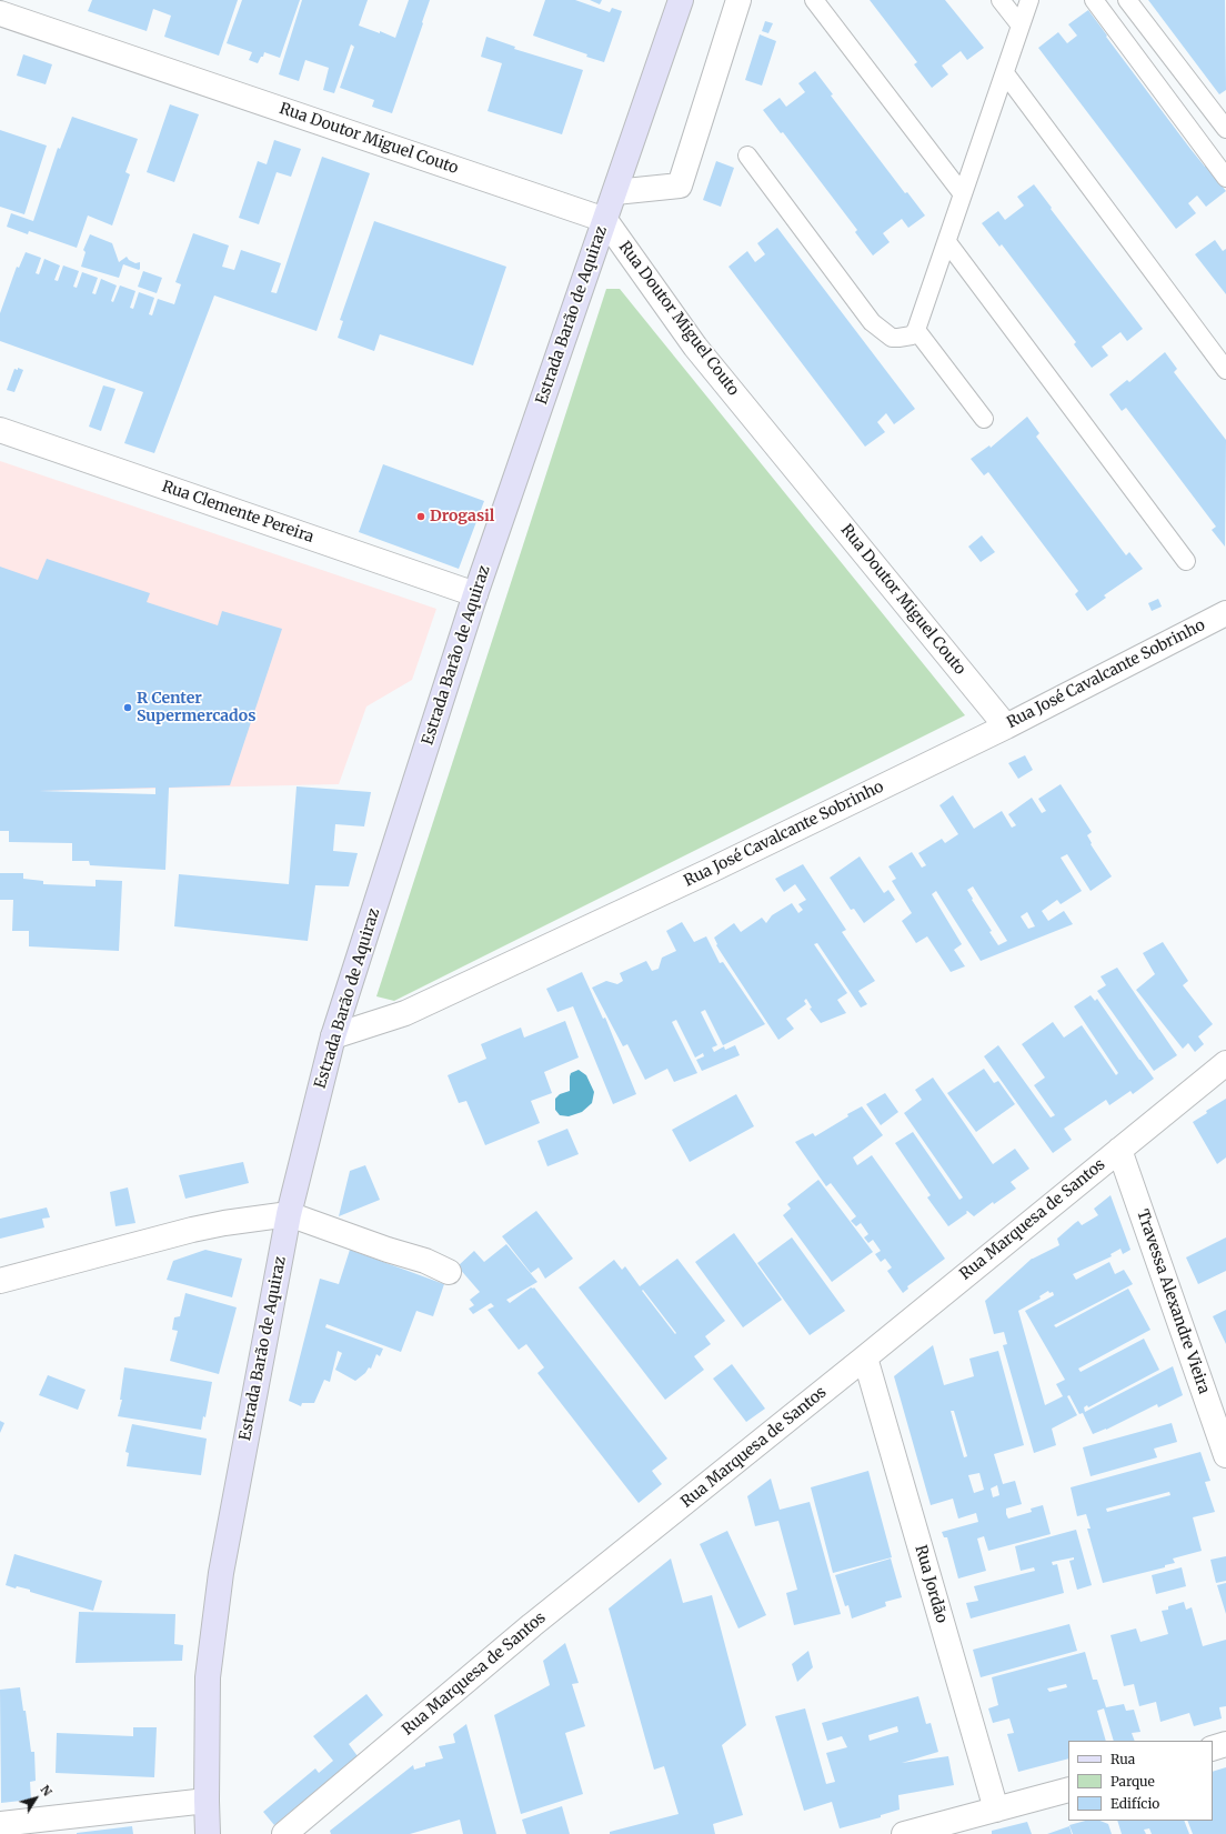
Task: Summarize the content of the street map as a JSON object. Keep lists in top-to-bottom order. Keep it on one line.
{"streets":{"street":["Rua Doutor Miguel Couto","Estrada Barão de Aquiraz","Rua Clemente Pereira","Rua José Cavalcante Sobrinho","Rua Marquesa de Santos","Travessa Alexandre Vieira","Rua Jordão"]},"crossings":[["Rua Doutor Miguel Couto","Estrada Barão de Aquiraz"],["Rua Doutor Miguel Couto","Rua José Cavalcante Sobrinho"],["Estrada Barão de Aquiraz","Rua Clemente Pereira"],["Estrada Barão de Aquiraz","Rua José Cavalcante Sobrinho"],["Rua Marquesa de Santos","Travessa Alexandre Vieira"],["Rua Marquesa de Santos","Rua Jordão"]],"places":["Drogasil","R Center Supermercados"],"legend":["Rua","Parque","Edifício"],"north":"top right"}
